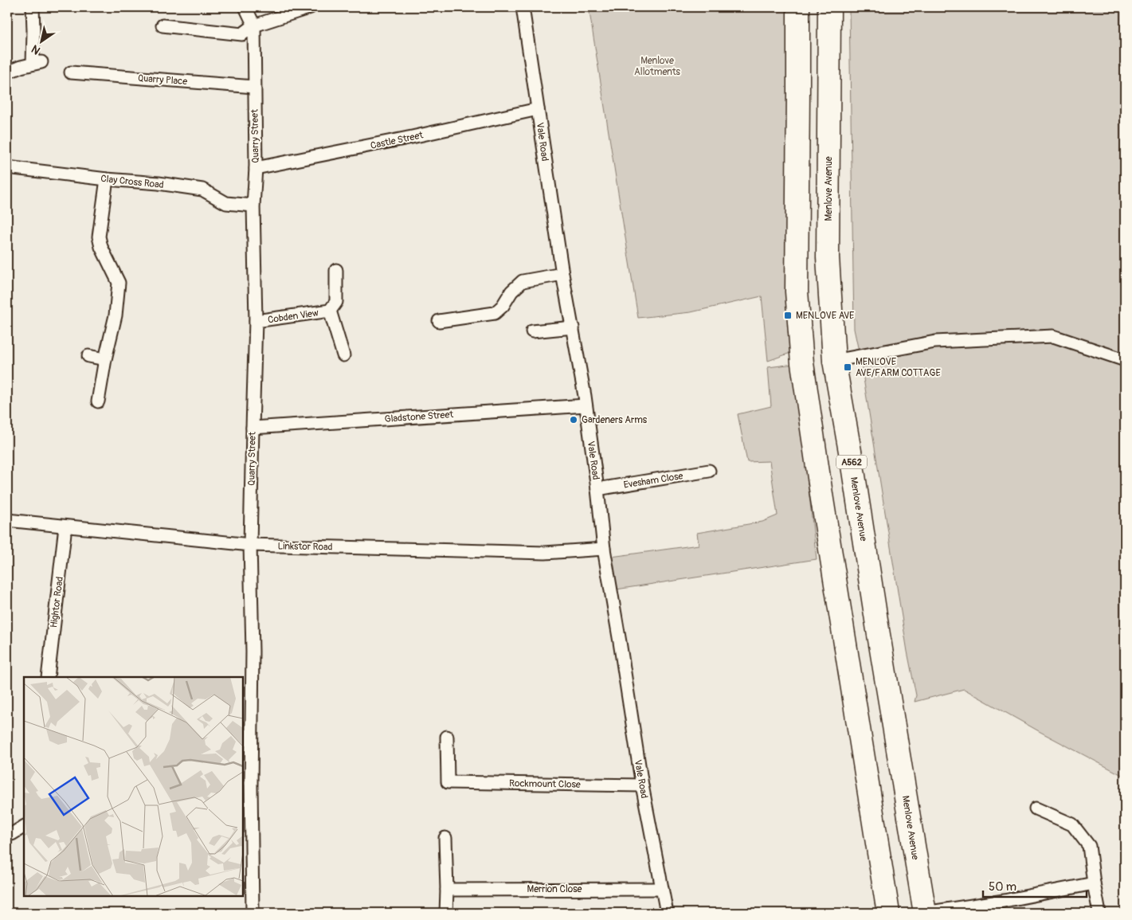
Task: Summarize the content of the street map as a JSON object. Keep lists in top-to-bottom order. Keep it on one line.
{"streets":{"highway":["Menlove Avenue","A562"],"street":["Quarry Place","Quarry Street","Castle Street","Vale Road","Clay Cross Road","Cobden View","Gladstone Street","Evesham Close","Linkstor Road","Hightor Road","Rockmount Close","Merrion Close"]},"crossings":[["Quarry Place","Quarry Street"],["Quarry Street","Castle Street"],["Quarry Street","Clay Cross Road"],["Quarry Street","Cobden View"],["Quarry Street","Gladstone Street"],["Quarry Street","Linkstor Road"],["Castle Street","Vale Road"],["Vale Road","Gladstone Street"],["Vale Road","Evesham Close"],["Vale Road","Linkstor Road"],["Vale Road","Rockmount Close"],["Vale Road","Merrion Close"],["Linkstor Road","Hightor Road"]],"parks":["Menlove Allotments"],"places":{"transit":["MENLOVE AVE","MENLOVE AVE/FARM COTTAGE"],"other":["Gardeners Arms"]},"scale_bar":"50 m","north":"bottom left"}
